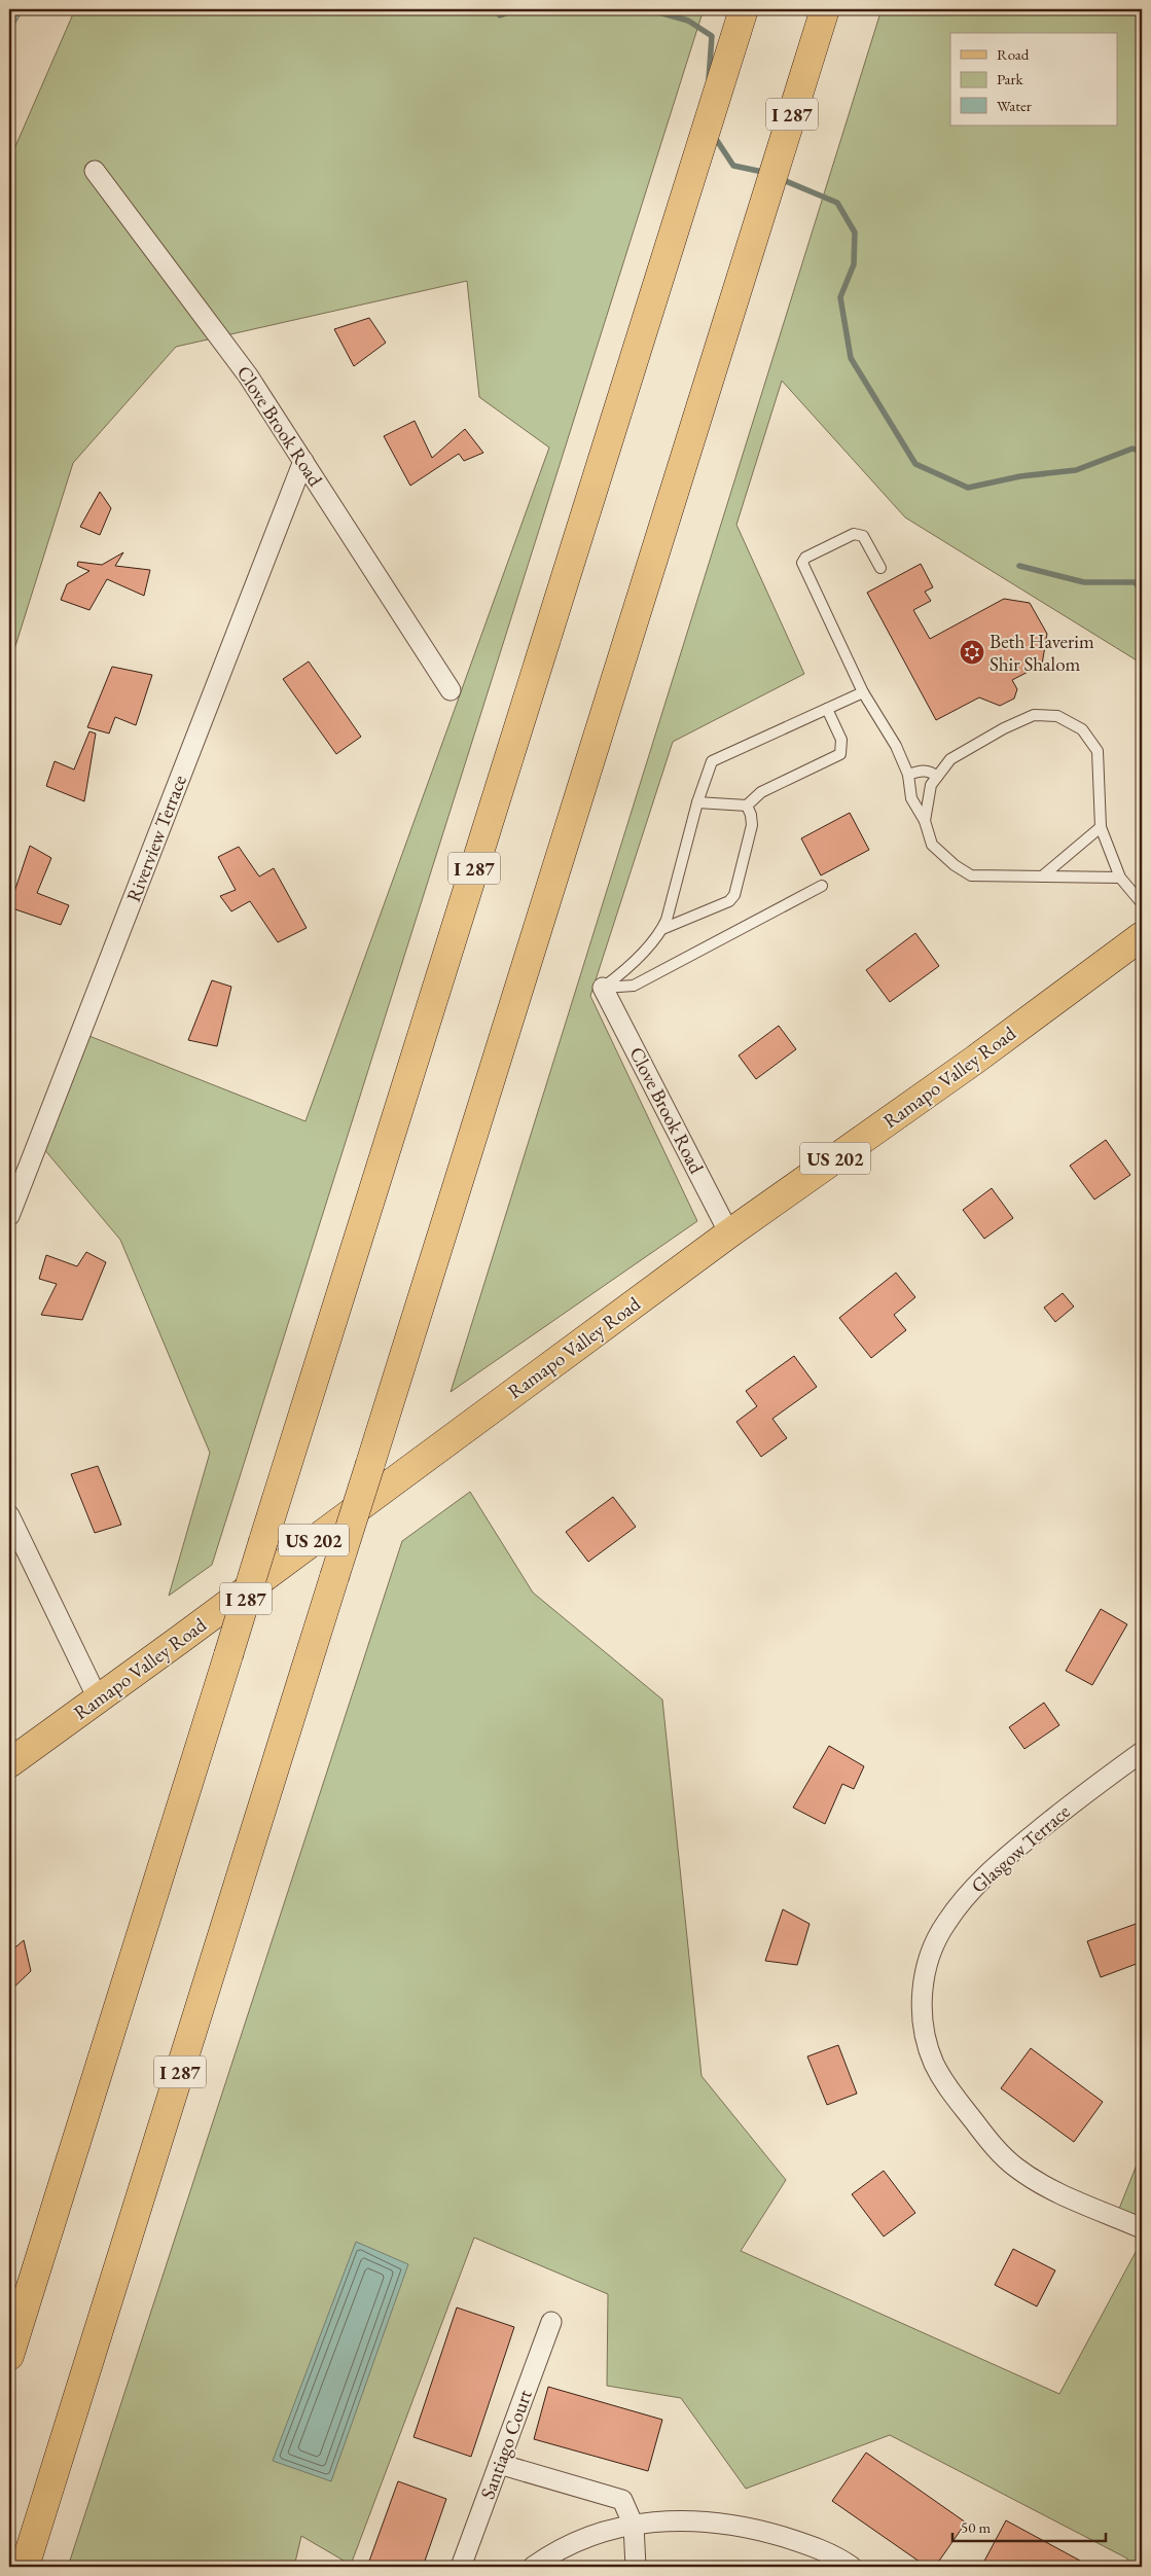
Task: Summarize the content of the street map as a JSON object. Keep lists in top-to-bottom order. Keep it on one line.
{"streets":{"main road":["I 287","Ramapo Valley Road","US 202"],"street":["Clove Brook Road","Riverview Terrace","Glasgow Terrace","Santiago Court"]},"crossings":[["Clove Brook Road","Riverview Terrace"],["Clove Brook Road","Ramapo Valley Road"]],"places":{"synagogue":["Beth Haverim Shir Shalom"]},"legend":["Road","Park","Water"],"scale_bar":"50 m"}
